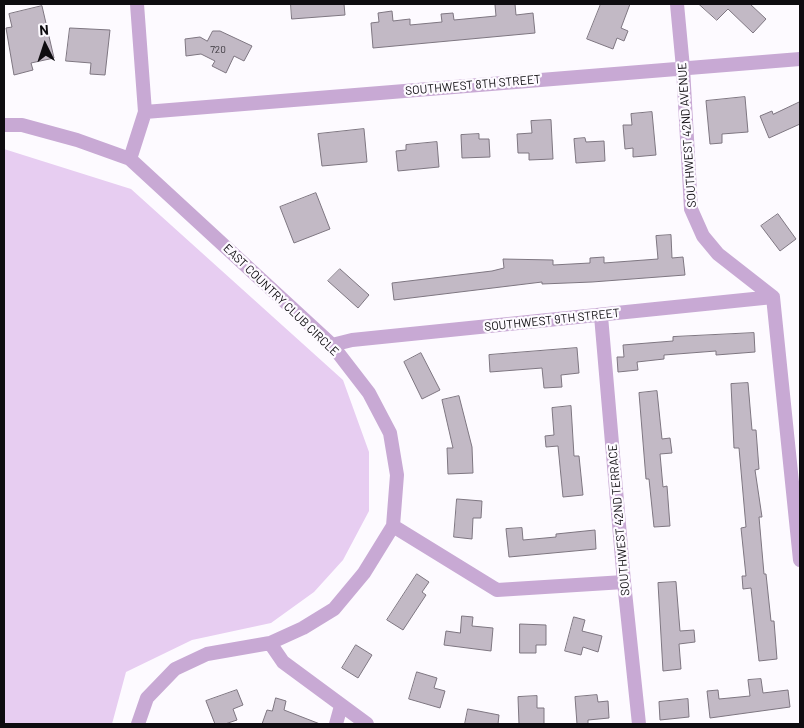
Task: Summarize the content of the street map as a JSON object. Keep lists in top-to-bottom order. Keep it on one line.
{"streets":{"street":["SOUTHWEST 8TH STREET","SOUTHWEST 42ND AVENUE","EAST COUNTRY CLUB CIRCLE","SOUTHWEST 9TH STREET","SOUTHWEST 42ND TERRACE"]},"crossings":[["SOUTHWEST 8TH STREET","SOUTHWEST 42ND AVENUE"],["SOUTHWEST 42ND AVENUE","SOUTHWEST 9TH STREET"],["EAST COUNTRY CLUB CIRCLE","SOUTHWEST 9TH STREET"],["SOUTHWEST 9TH STREET","SOUTHWEST 42ND TERRACE"]],"house_numbers":["720"],"north":"top"}
